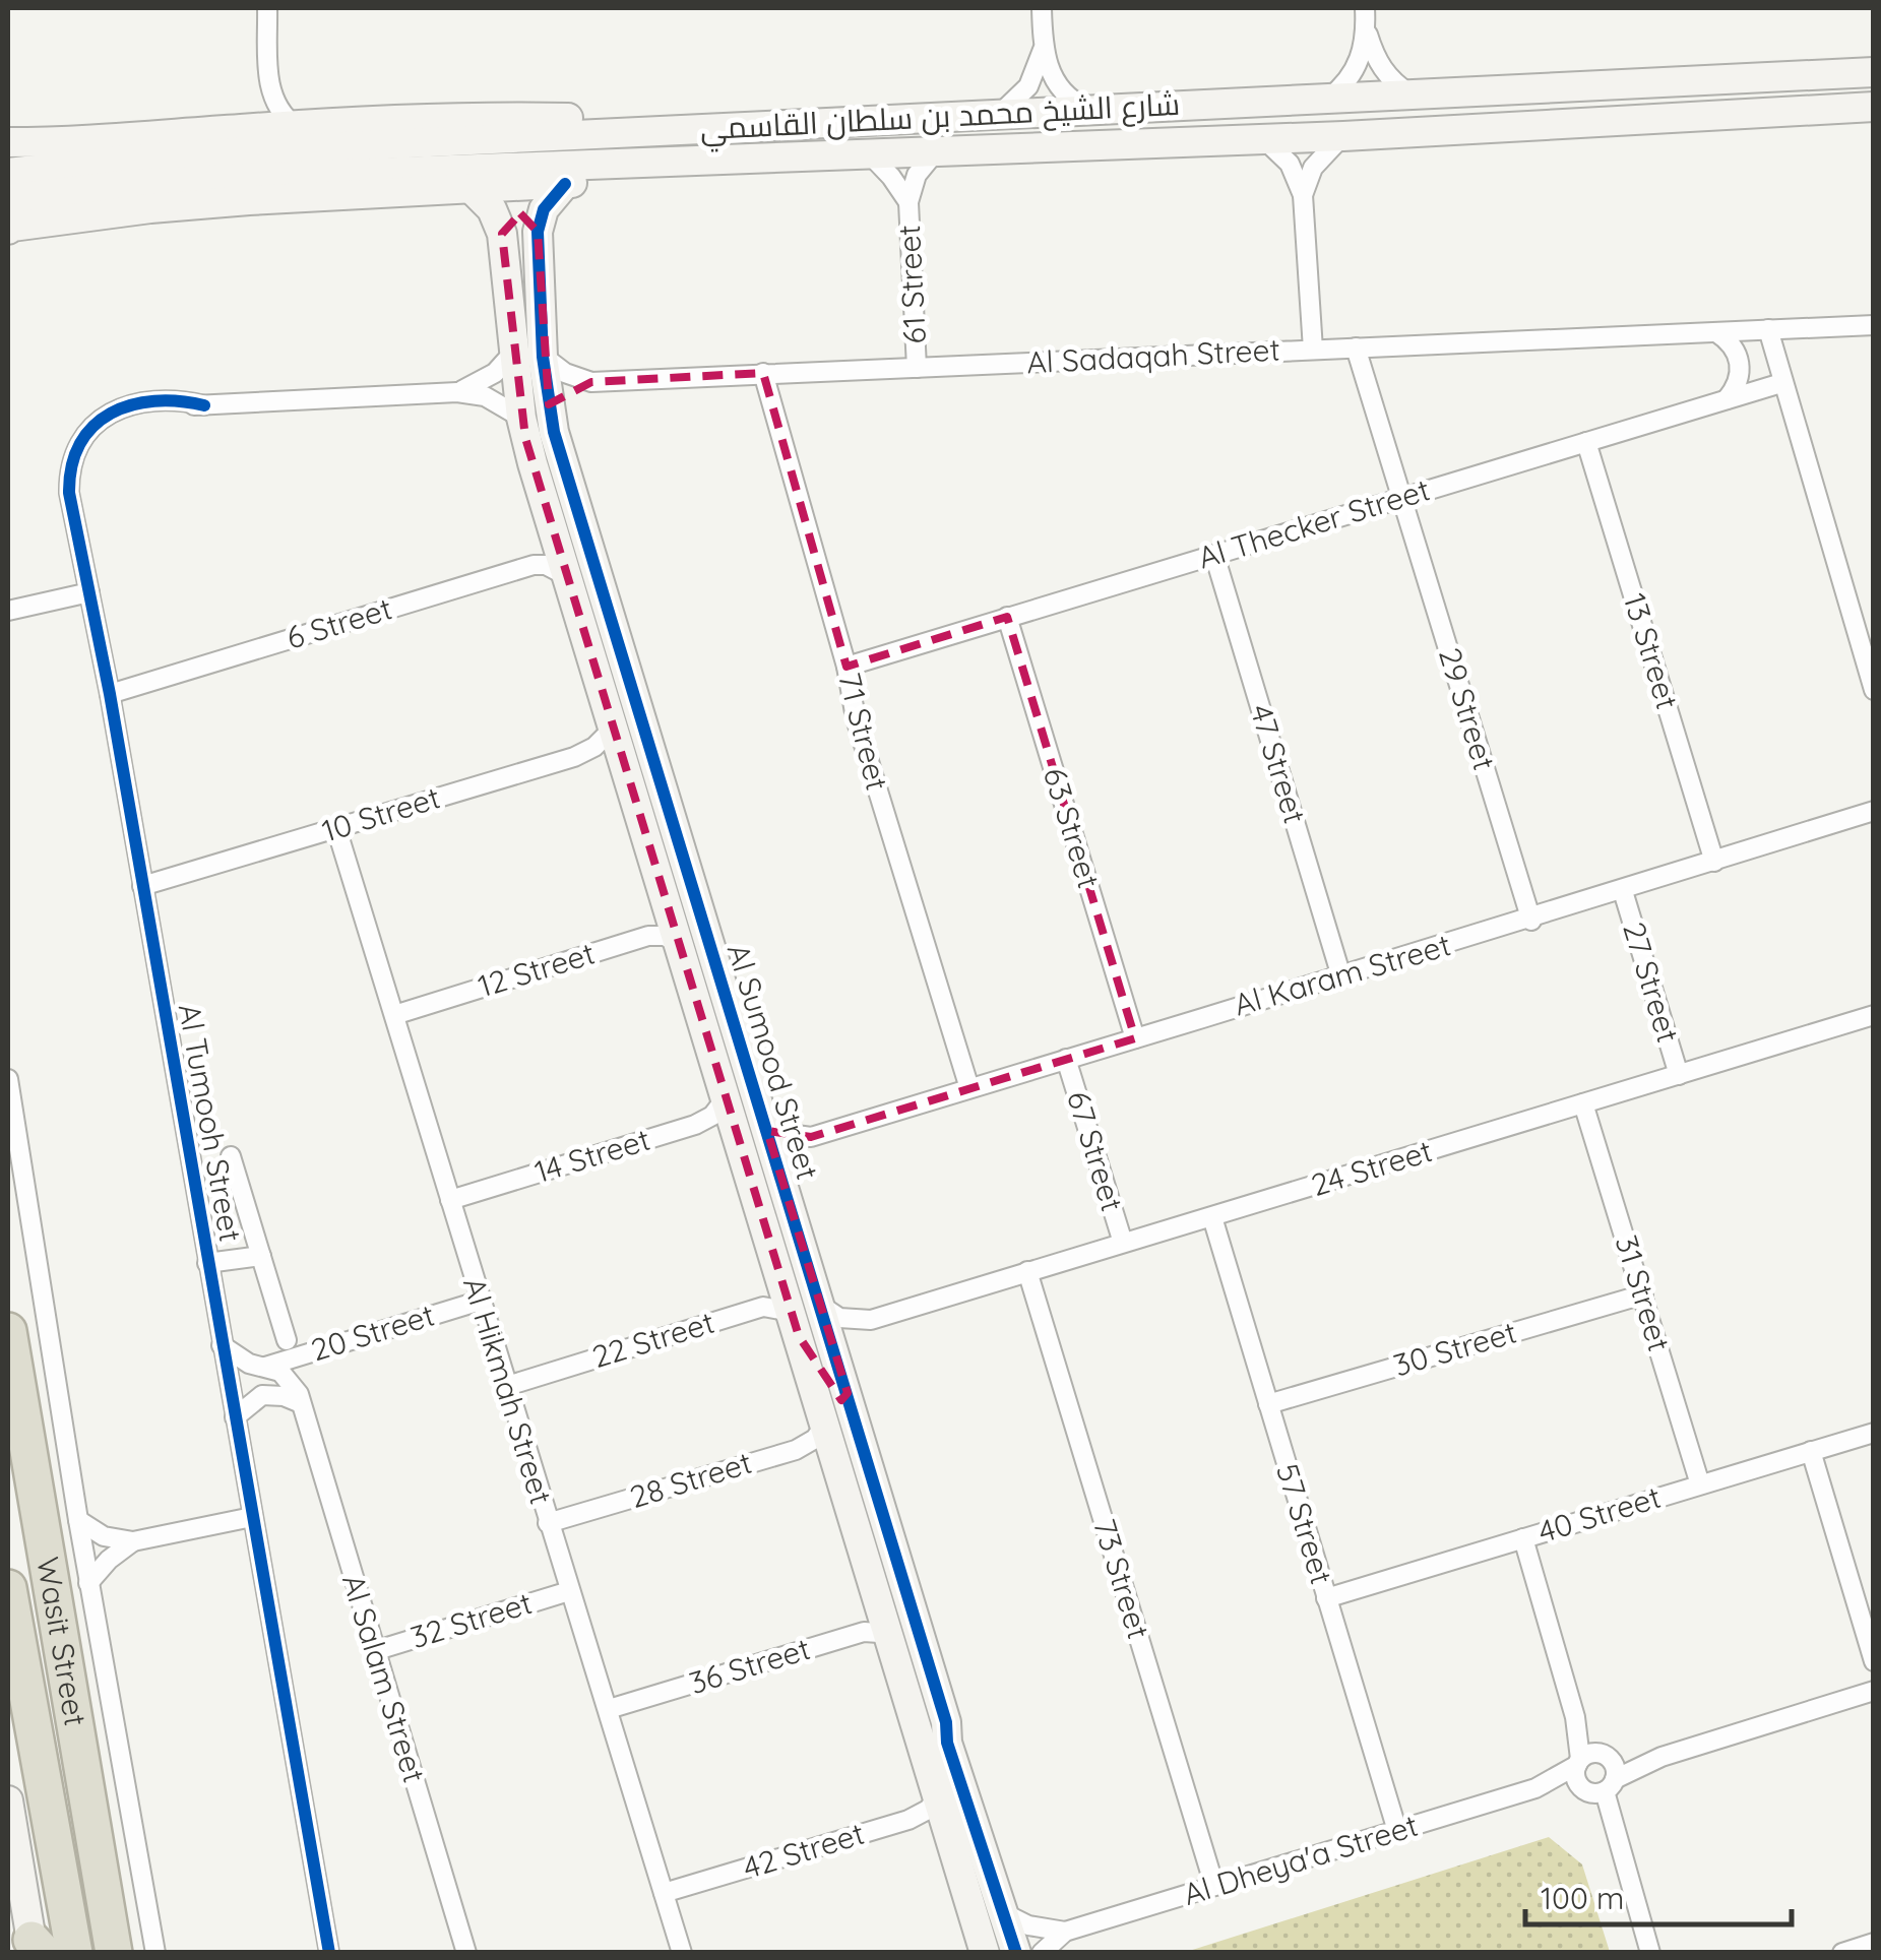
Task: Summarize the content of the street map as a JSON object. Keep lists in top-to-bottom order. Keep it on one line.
{"streets":{"highway":["Wasit Street"],"street":["شارع الشيخ محمد بن سلطان القاسمي","61 Street","Al Sadaqah Street","Al Thecker Street","6 Street","13 Street","29 Street","71 Street","47 Street","10 Street","63 Street","12 Street","Al Karam Street","27 Street","Al Sumood Street","Al Tumooh Street","67 Street","14 Street","24 Street","31 Street","20 Street","22 Street","30 Street","Al Hikmah Street","28 Street","40 Street","57 Street","73 Street","32 Street","36 Street","Al Salam Street","42 Street","Al Dheya'a Street"]},"crossings":[["شارع الشيخ محمد بن سلطان القاسمي","61 Street"],["61 Street","Al Sadaqah Street"],["Al Sadaqah Street","29 Street"],["Al Sadaqah Street","71 Street"],["Al Sadaqah Street","Al Sumood Street"],["Al Thecker Street","13 Street"],["Al Thecker Street","29 Street"],["Al Thecker Street","71 Street"],["Al Thecker Street","47 Street"],["Al Thecker Street","63 Street"],["6 Street","Al Sumood Street"],["6 Street","Al Tumooh Street"],["13 Street","Al Karam Street"],["29 Street","Al Karam Street"],["71 Street","Al Karam Street"],["47 Street","Al Karam Street"],["10 Street","Al Sumood Street"],["10 Street","Al Tumooh Street"],["10 Street","Al Hikmah Street"],["63 Street","Al Karam Street"],["12 Street","Al Sumood Street"],["12 Street","Al Hikmah Street"],["Al Karam Street","27 Street"],["Al Karam Street","67 Street"],["27 Street","24 Street"],["Al Sumood Street","14 Street"],["Al Sumood Street","24 Street"],["Al Sumood Street","22 Street"],["Al Sumood Street","28 Street"],["Al Sumood Street","36 Street"],["Al Sumood Street","42 Street"],["67 Street","24 Street"],["14 Street","Al Hikmah Street"],["24 Street","31 Street"],["24 Street","57 Street"],["24 Street","73 Street"],["31 Street","30 Street"],["31 Street","40 Street"],["20 Street","Al Hikmah Street"],["22 Street","Al Hikmah Street"],["30 Street","57 Street"],["Al Hikmah Street","28 Street"],["Al Hikmah Street","32 Street"],["Al Hikmah Street","36 Street"],["Al Hikmah Street","42 Street"],["40 Street","57 Street"],["57 Street","Al Dheya'a Street"],["73 Street","Al Dheya'a Street"],["32 Street","Al Salam Street"]],"scale_bar":"100 m"}
